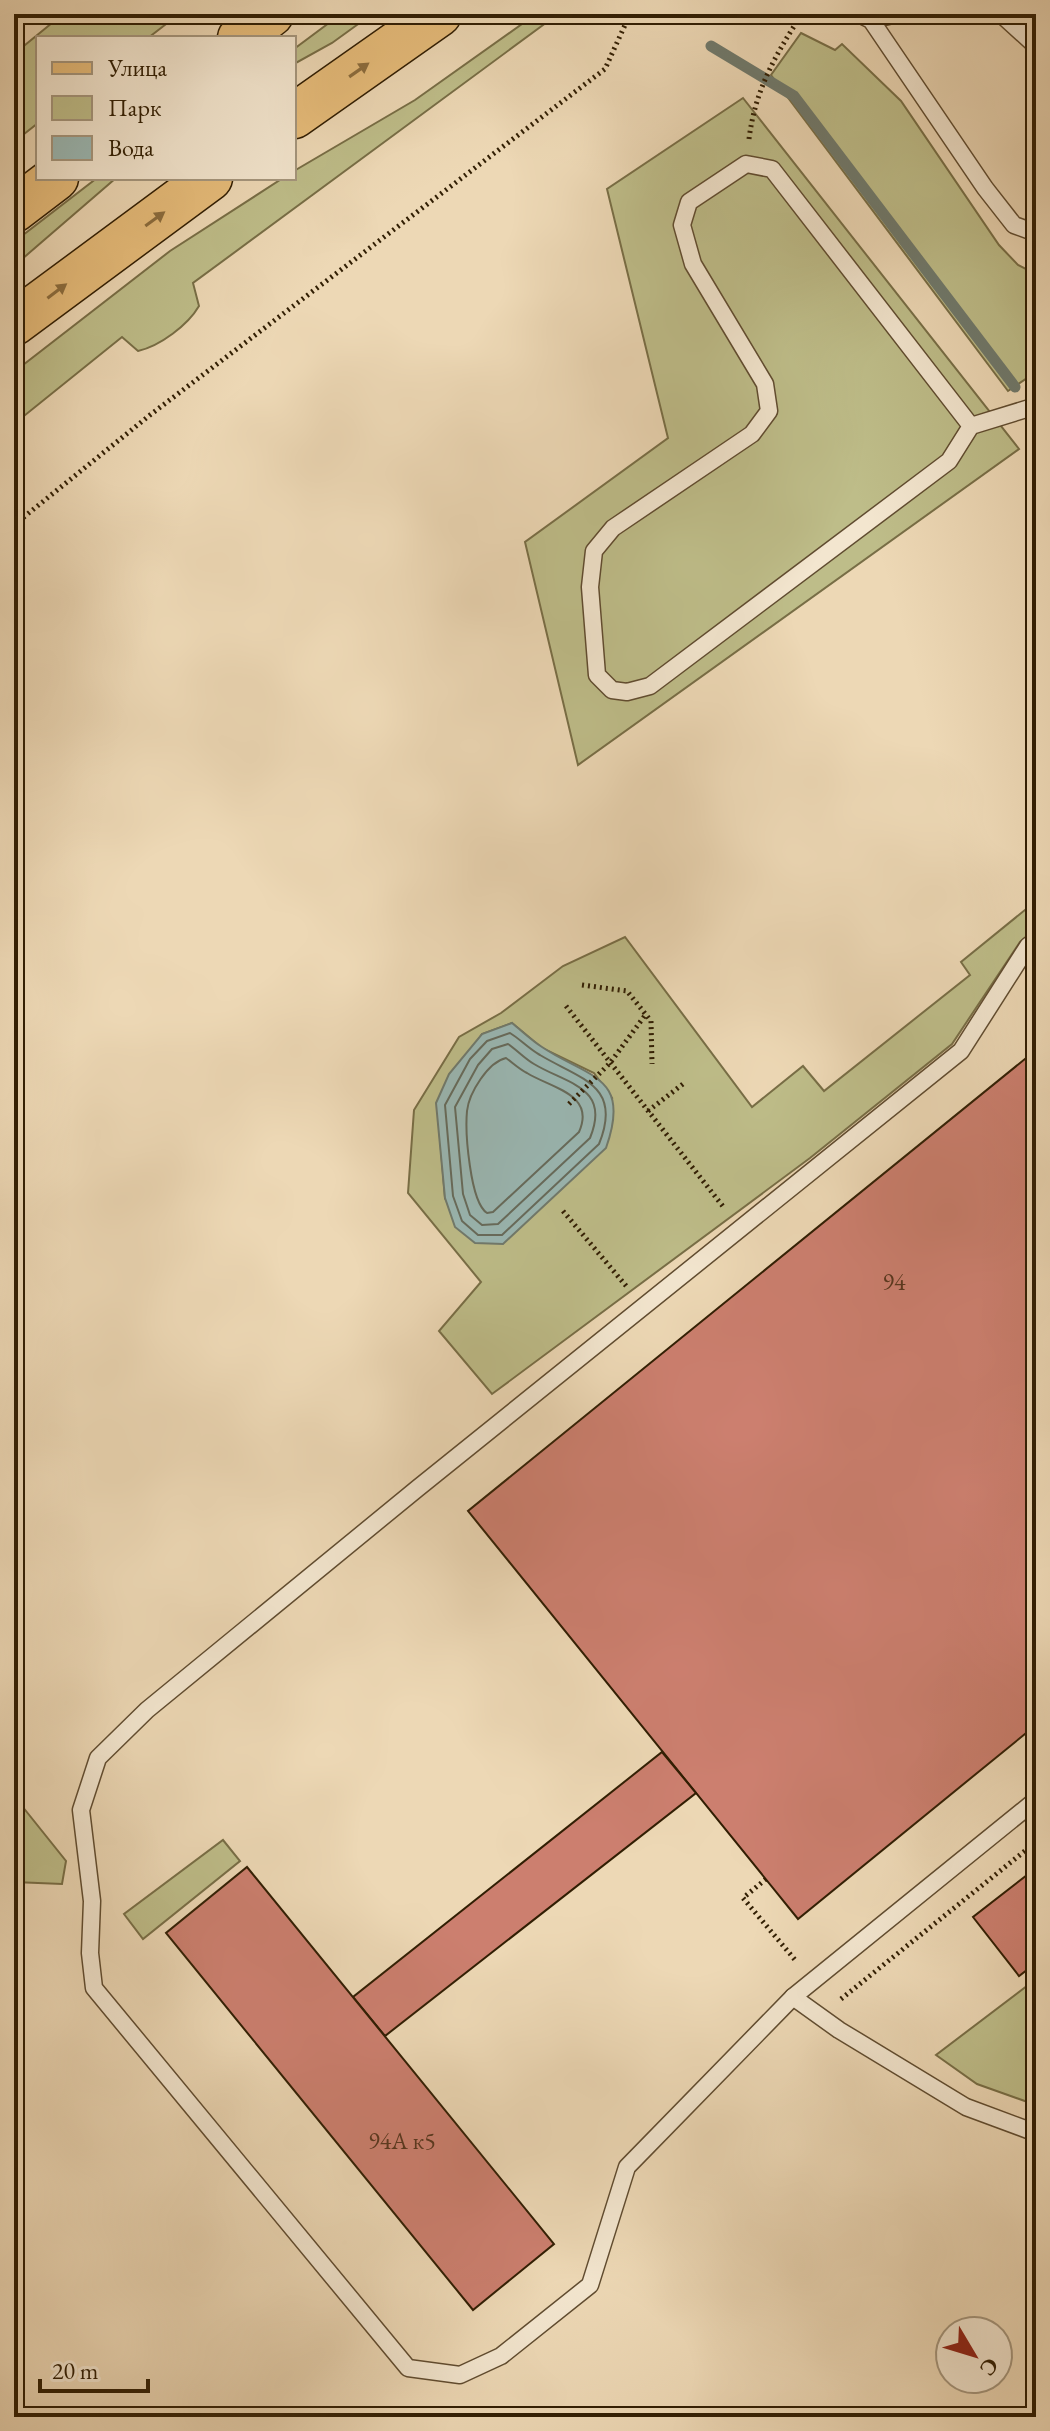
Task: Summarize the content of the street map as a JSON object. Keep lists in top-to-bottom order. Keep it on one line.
{"house_numbers":["94","94А к5"],"legend":["Улица","Парк","Вода"],"scale_bar":"20 m","north":"bottom right"}
